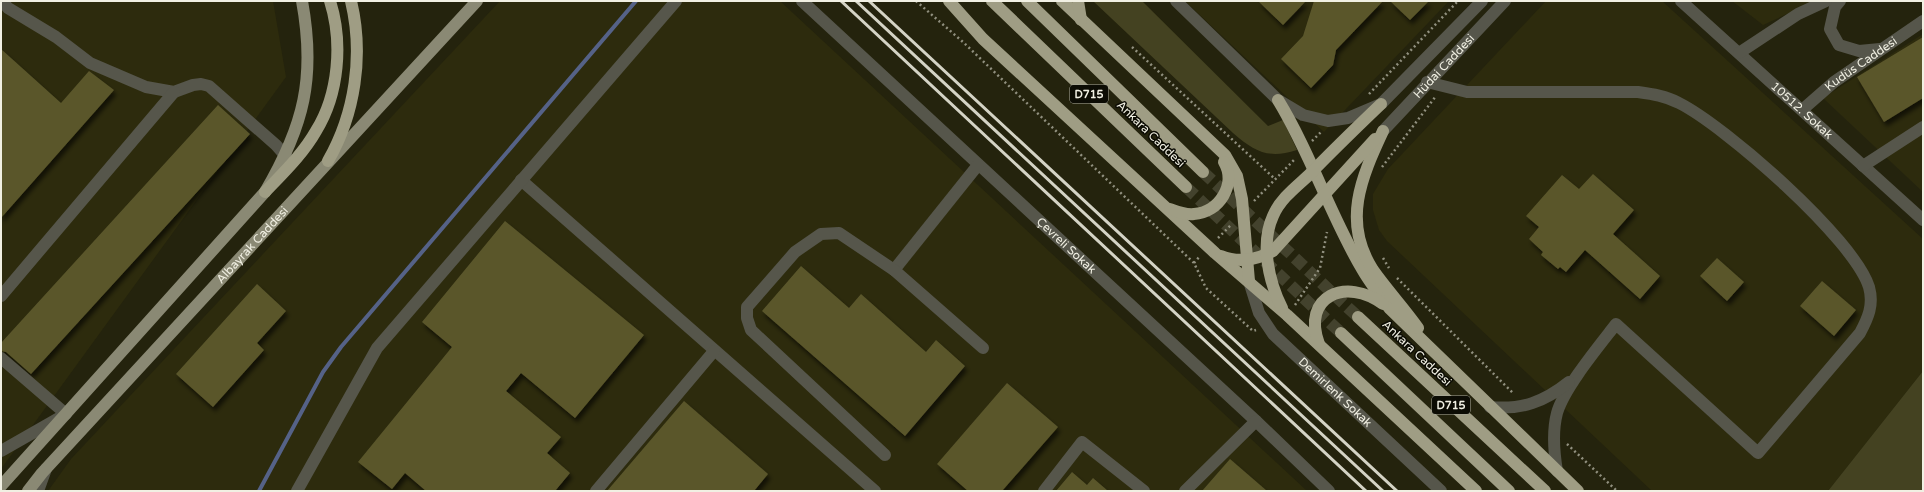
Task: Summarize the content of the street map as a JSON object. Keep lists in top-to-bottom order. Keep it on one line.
{"streets":{"highway":["D715","Ankara Caddesi"],"main road":["Albayrak Caddesi"],"street":["Kudüs Caddesi","Hüdai Caddesi","10512. Sokak","Çevreli Sokak","Demirlenk Sokak"]},"crossings":[["Kudüs Caddesi","10512. Sokak"]]}
